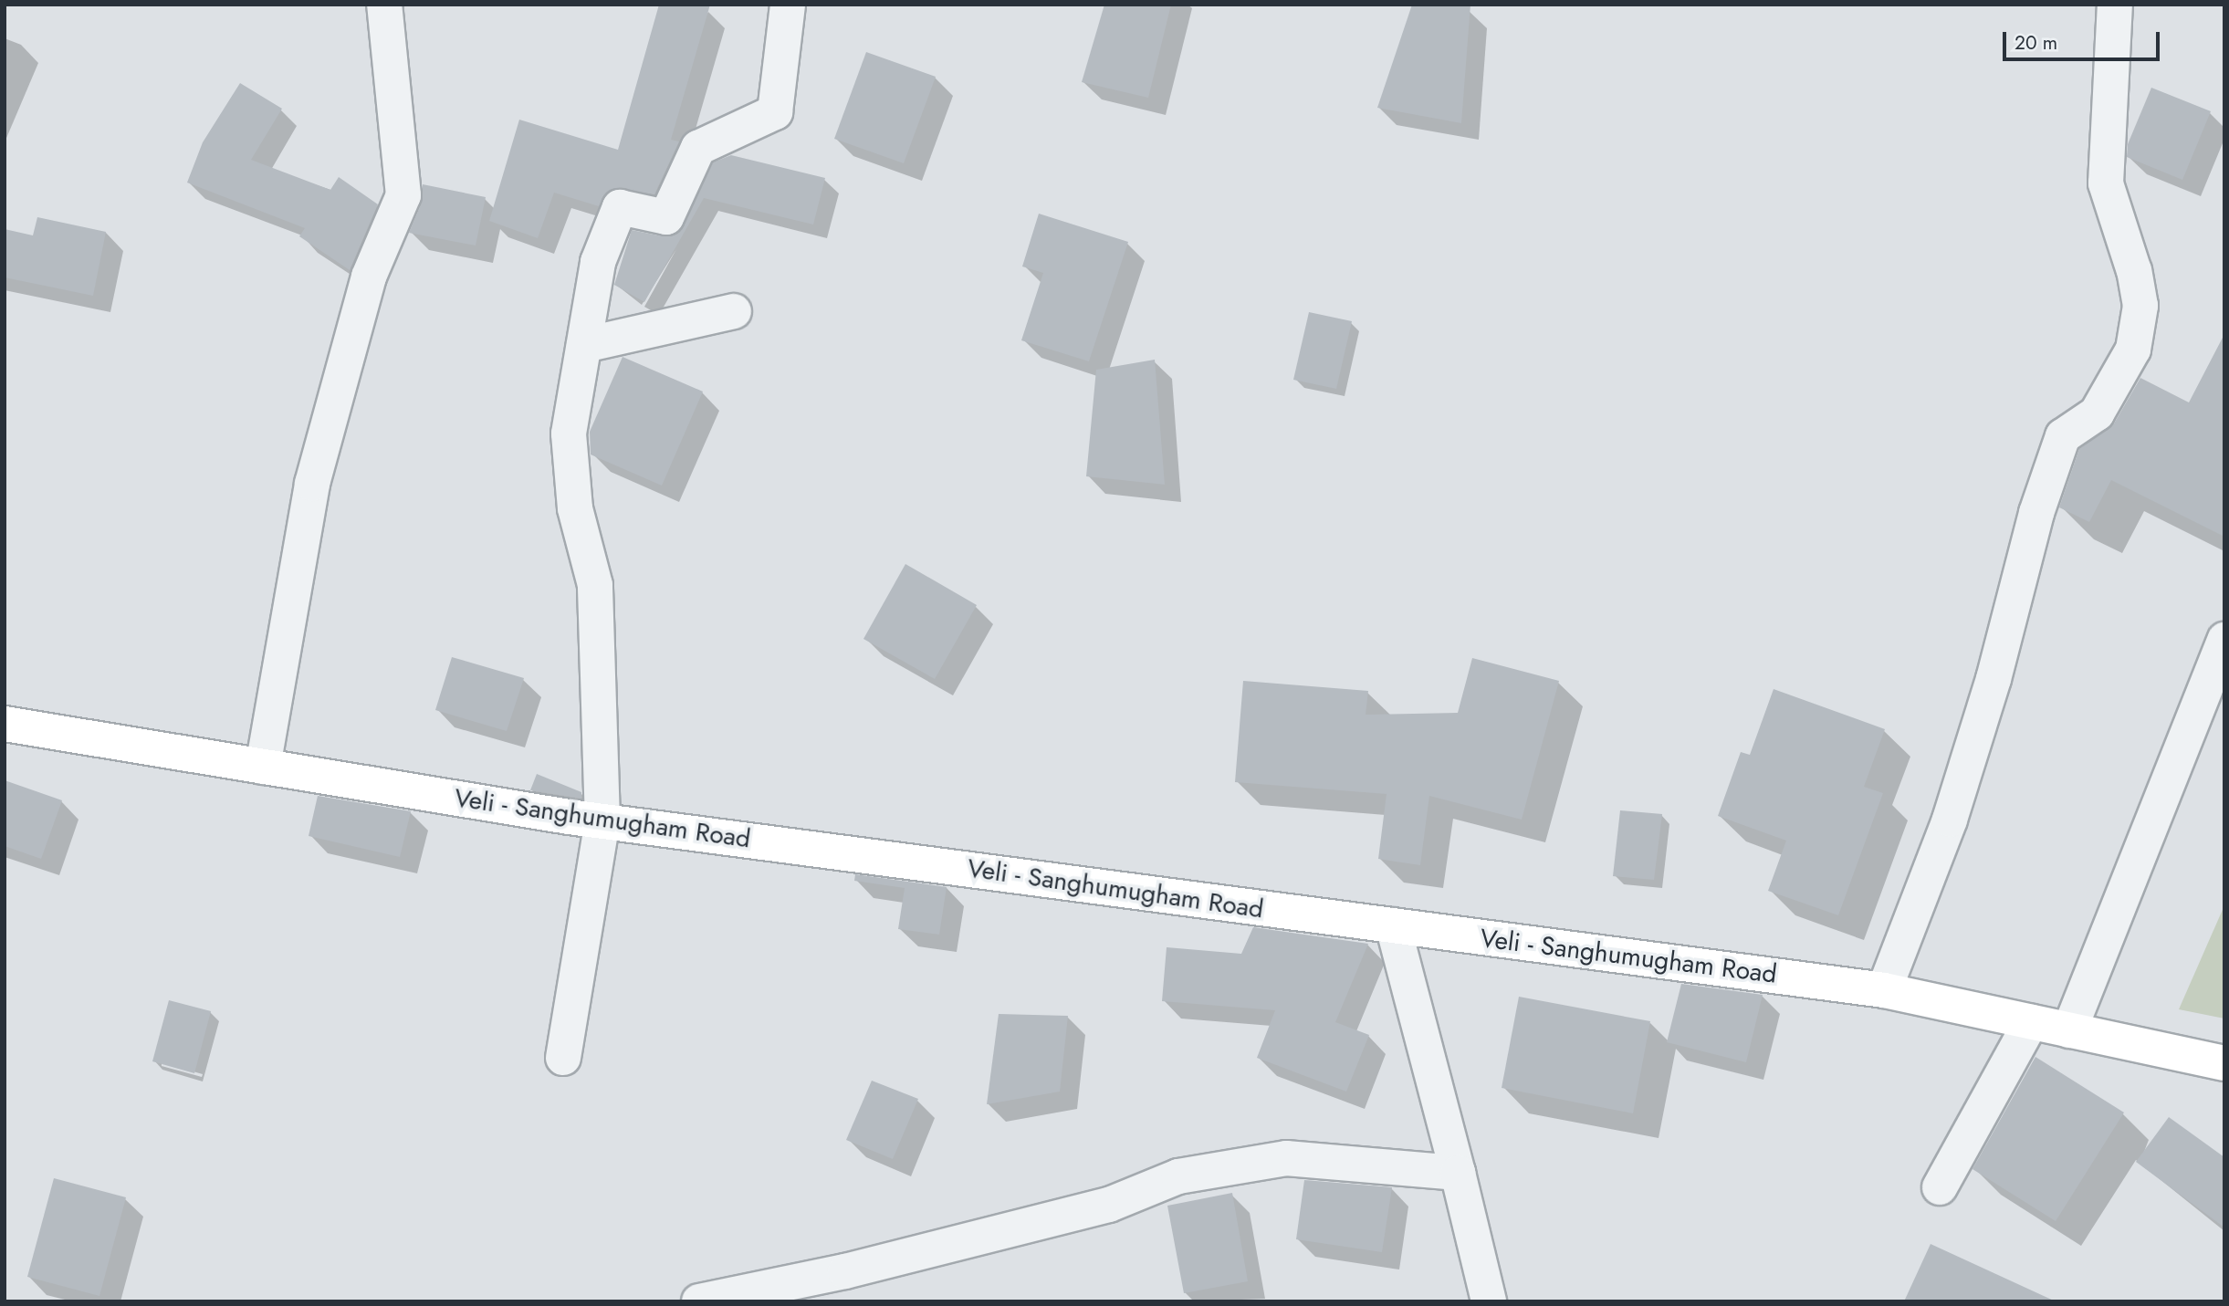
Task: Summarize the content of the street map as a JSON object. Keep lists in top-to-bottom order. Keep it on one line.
{"streets":{"main road":["Veli - Sanghumugham Road"]},"scale_bar":"20 m"}
